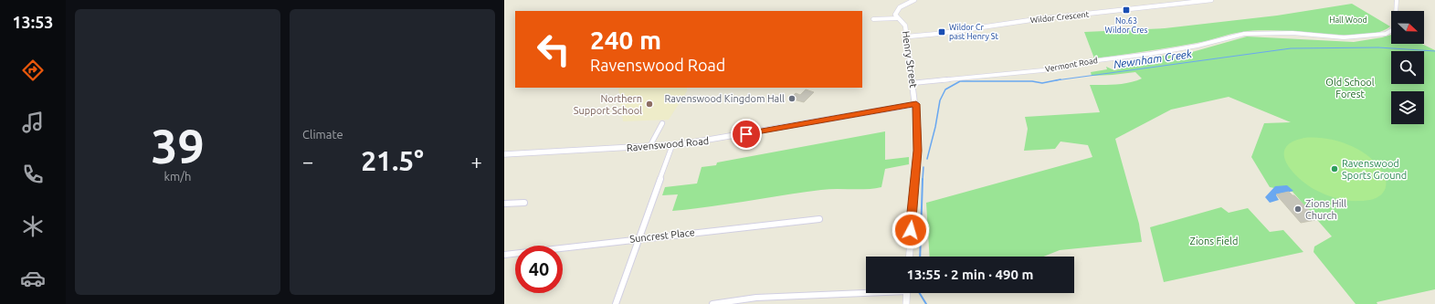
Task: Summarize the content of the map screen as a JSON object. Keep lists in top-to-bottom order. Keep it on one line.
{"streets":{"street":["Wildor Crescent","Henry Street","Vermont Road","Ravenswood Road","Suncrest Place"]},"crossings":[["Wildor Crescent","Henry Street"],["Henry Street","Vermont Road"],["Henry Street","Ravenswood Road"]],"water":["Newnham Creek"],"parks":["Hall Wood","Old School Forest","Zions Field"],"places":{"transit":["No.63 Wildor Cres","Wildor Cr past Henry St"],"other":["Ravenswood Kingdom Hall","Northern Support School","Ravenswood Sports Ground","Zions Hill Church"]},"north":"right","page":{"tabs":"13:53","tile":[["39","km/h"],"Climate"],"turn":["240 m","Ravenswood Road"],"heat":["−","21.5°","+"],"limit":"40","trip":"13:55 · 2 min · 490 m"}}
